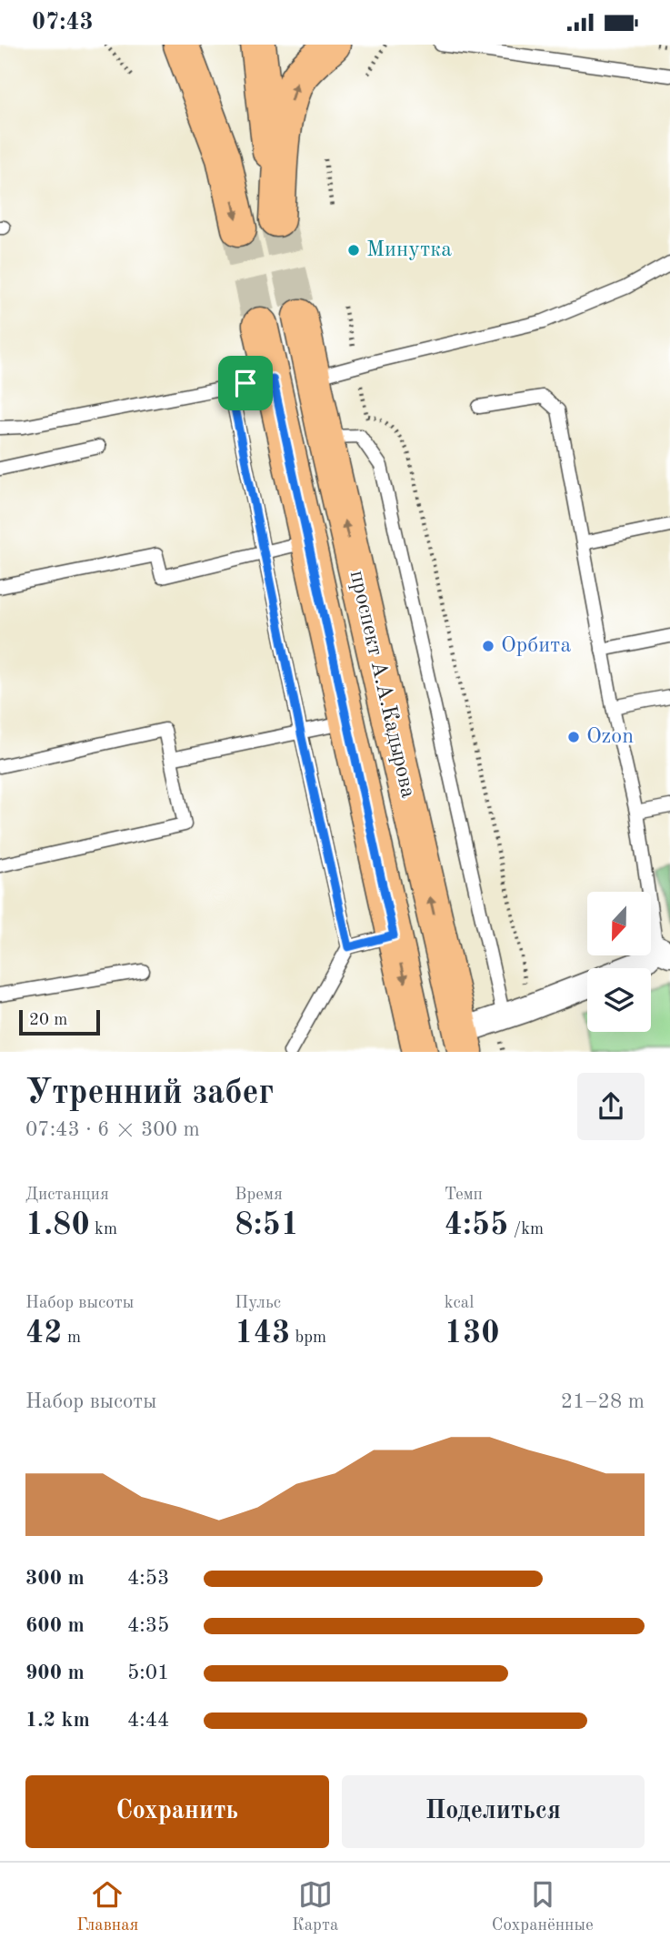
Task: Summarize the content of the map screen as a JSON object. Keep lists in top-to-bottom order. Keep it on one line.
{"streets":{"main road":["проспект А.А.Кадырова"]},"places":["Минутка","Орбита","Ozon"],"scale_bar":"20 m","north":"bottom","page":{"status":"07:43","scale":"20 m","heading":["Утренний забег","07:43 · 6 × 300 m"],"stats":[["Дистанция","1.80 km"],["Время","8:51"],["Темп","4:55 /km"],["Набор высоты","42 m"],["Пульс","143 bpm"],["kcal","130"]],"chart":["Набор высоты","21–28 m"],"list":[{"name":"300 m","note":"4:53"},{"name":"600 m","note":"4:35"},{"name":"900 m","note":"5:01"},{"name":"1.2 km","note":"4:44"}],"buttons":["Сохранить","Поделиться"],"tabs":["Главная","Карта","Сохранённые"]}}
